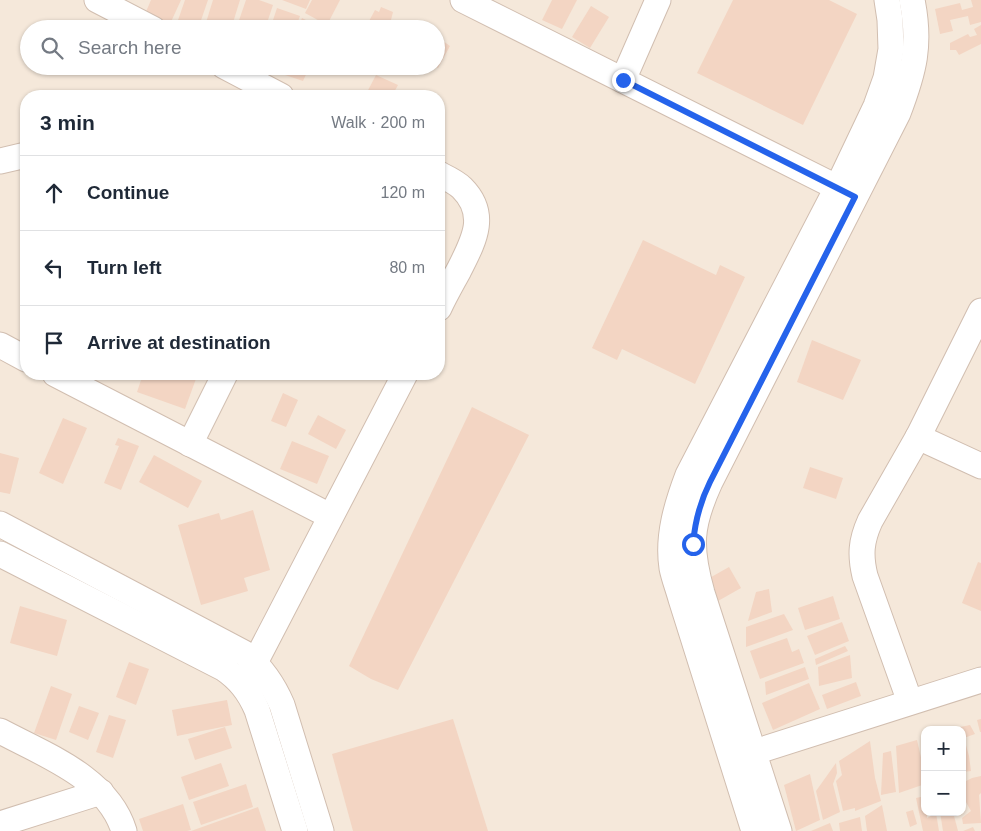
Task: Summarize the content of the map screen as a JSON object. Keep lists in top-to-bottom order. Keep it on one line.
{"page":{"search":"Search here","heading":["3 min","Walk · 200 m"],"list":[["Continue","120 m"],["Turn left","80 m"],"Arrive at destination"],"map_buttons":["+","−"]}}
